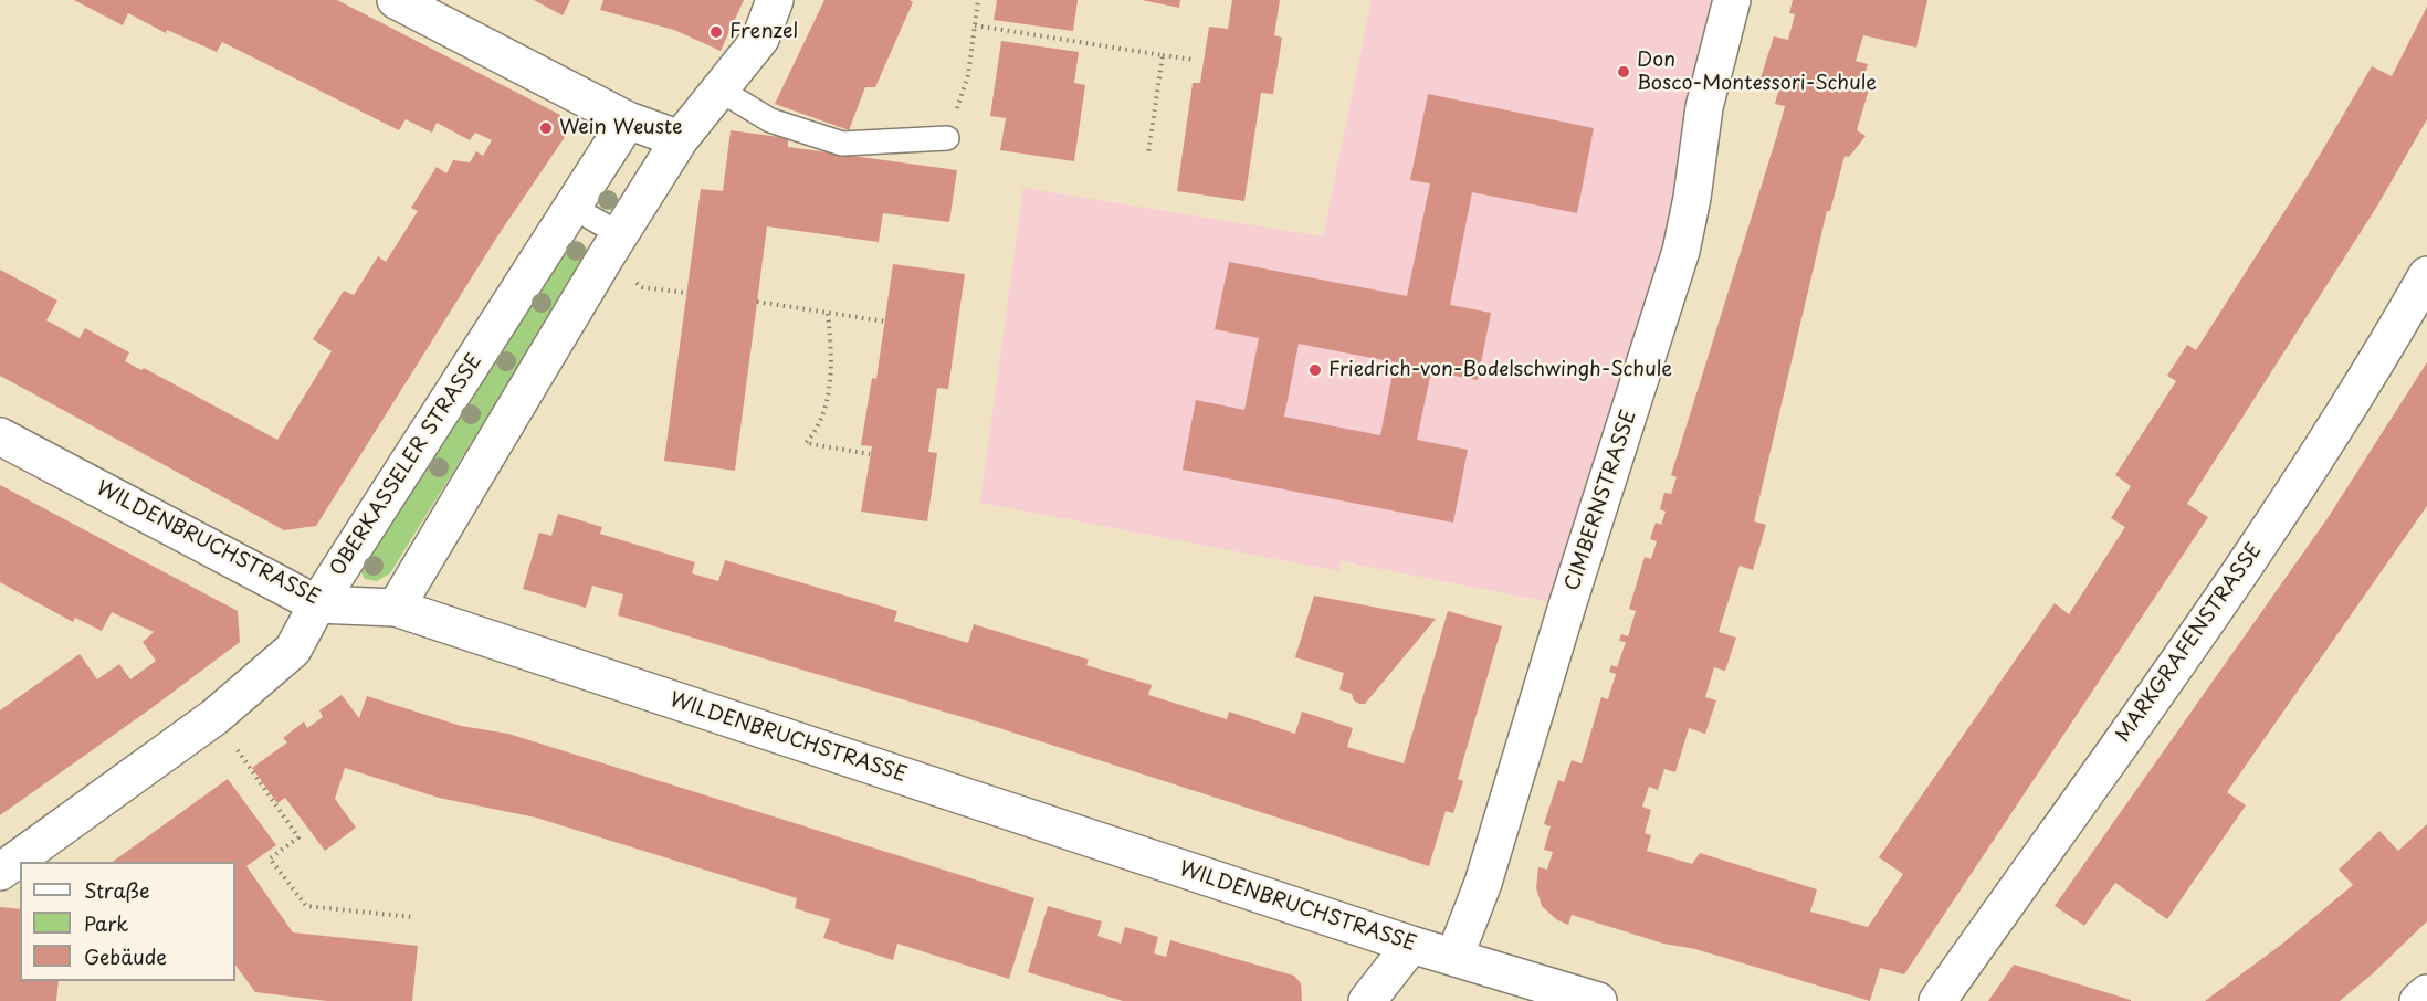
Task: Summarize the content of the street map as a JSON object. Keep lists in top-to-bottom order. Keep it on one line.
{"streets":{"street":["OBERKASSELER STRASSE","CIMBERNSTRASSE","WILDENBRUCHSTRASSE","MARKGRAFENSTRASSE"]},"crossings":[["OBERKASSELER STRASSE","WILDENBRUCHSTRASSE"],["CIMBERNSTRASSE","WILDENBRUCHSTRASSE"]],"places":["Frenzel","Don Bosco-Montessori-Schule","Wein Weuste","Friedrich-von-Bodelschwingh-Schule"],"legend":["Straße","Park","Gebäude"]}
